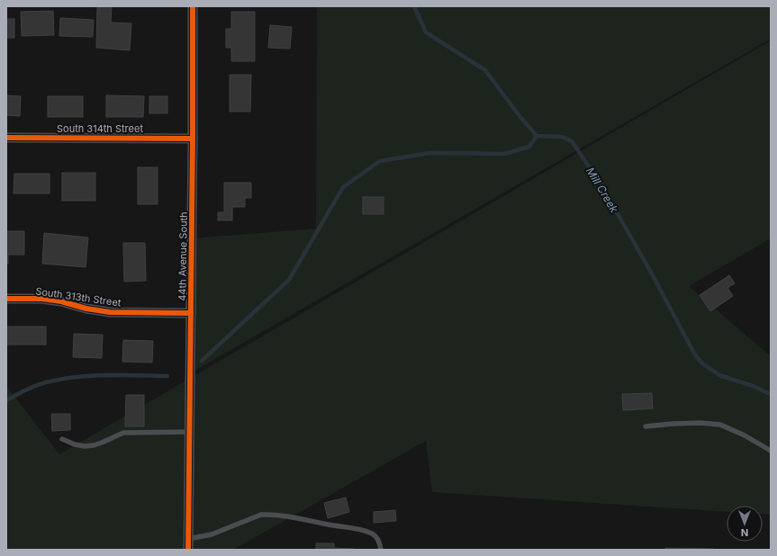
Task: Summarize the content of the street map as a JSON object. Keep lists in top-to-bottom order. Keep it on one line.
{"streets":{"street":["South 314th Street","44th Avenue South","South 313th Street"]},"crossings":[["South 314th Street","44th Avenue South"],["44th Avenue South","South 313th Street"]],"water":["Mill Creek"],"north":"bottom"}
